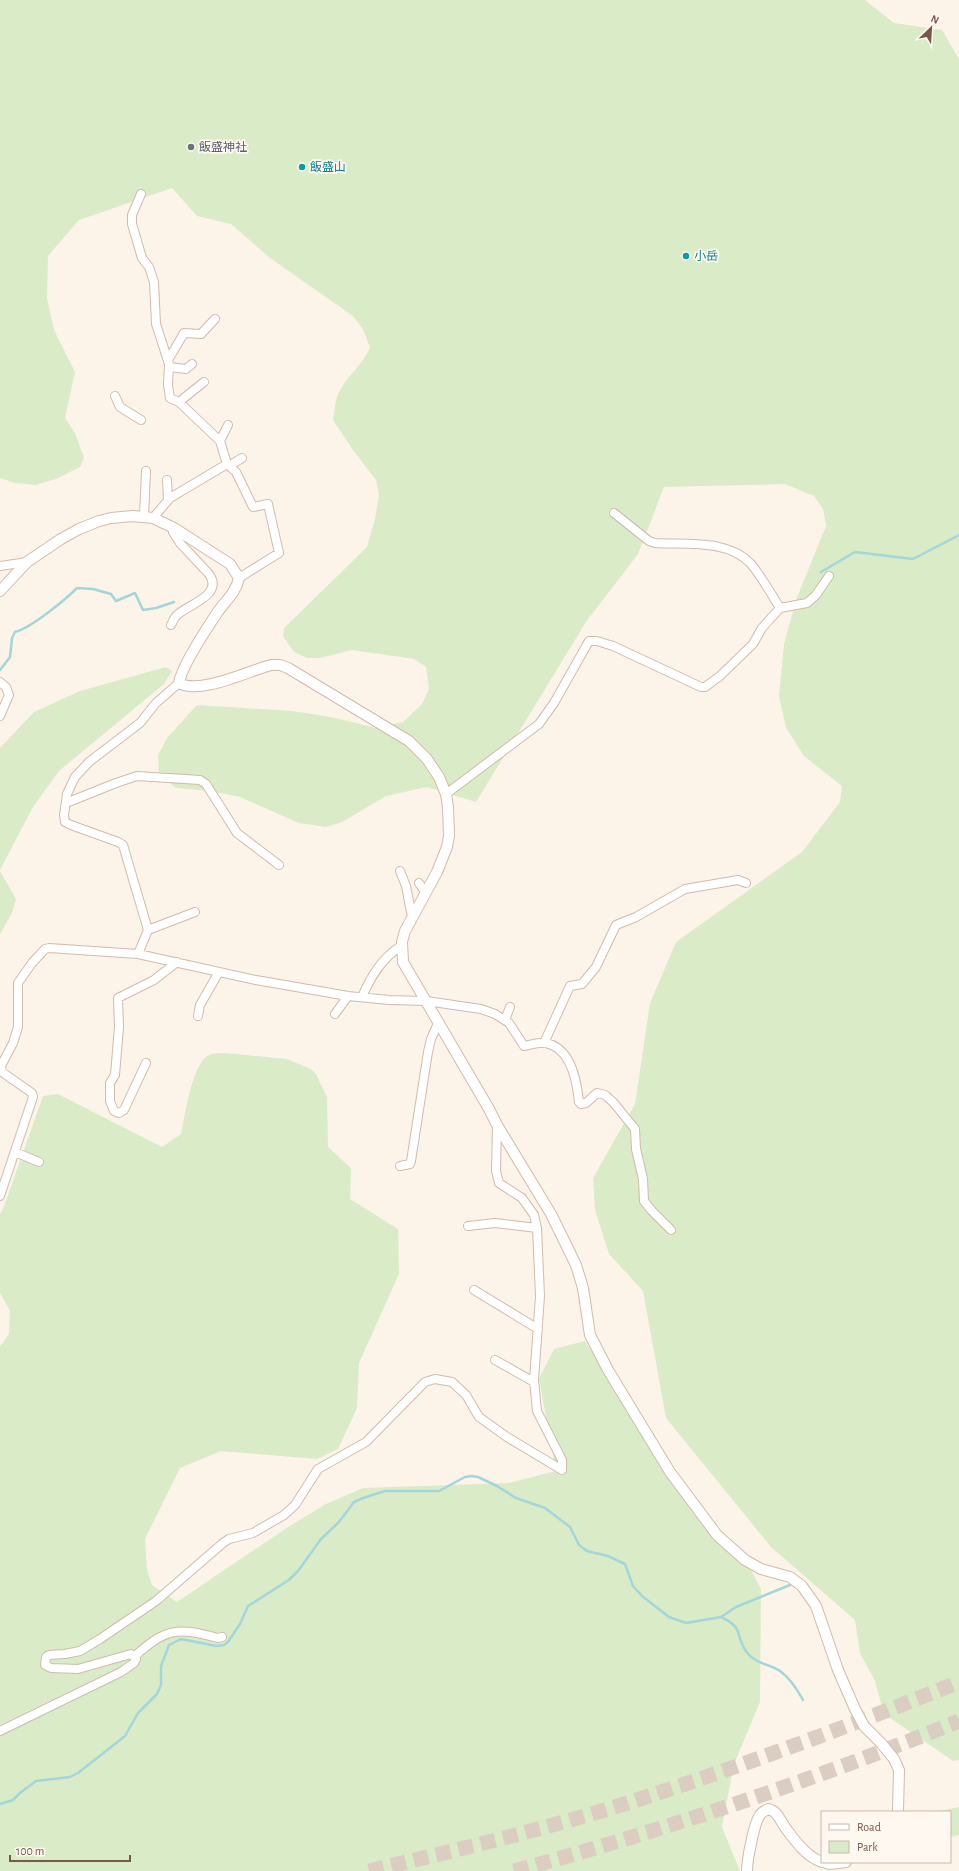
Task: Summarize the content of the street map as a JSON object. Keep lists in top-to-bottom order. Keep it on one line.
{"places":["飯盛神社","飯盛山","小岳"],"legend":["Road","Park"],"scale_bar":"100 m","north":"top right"}
